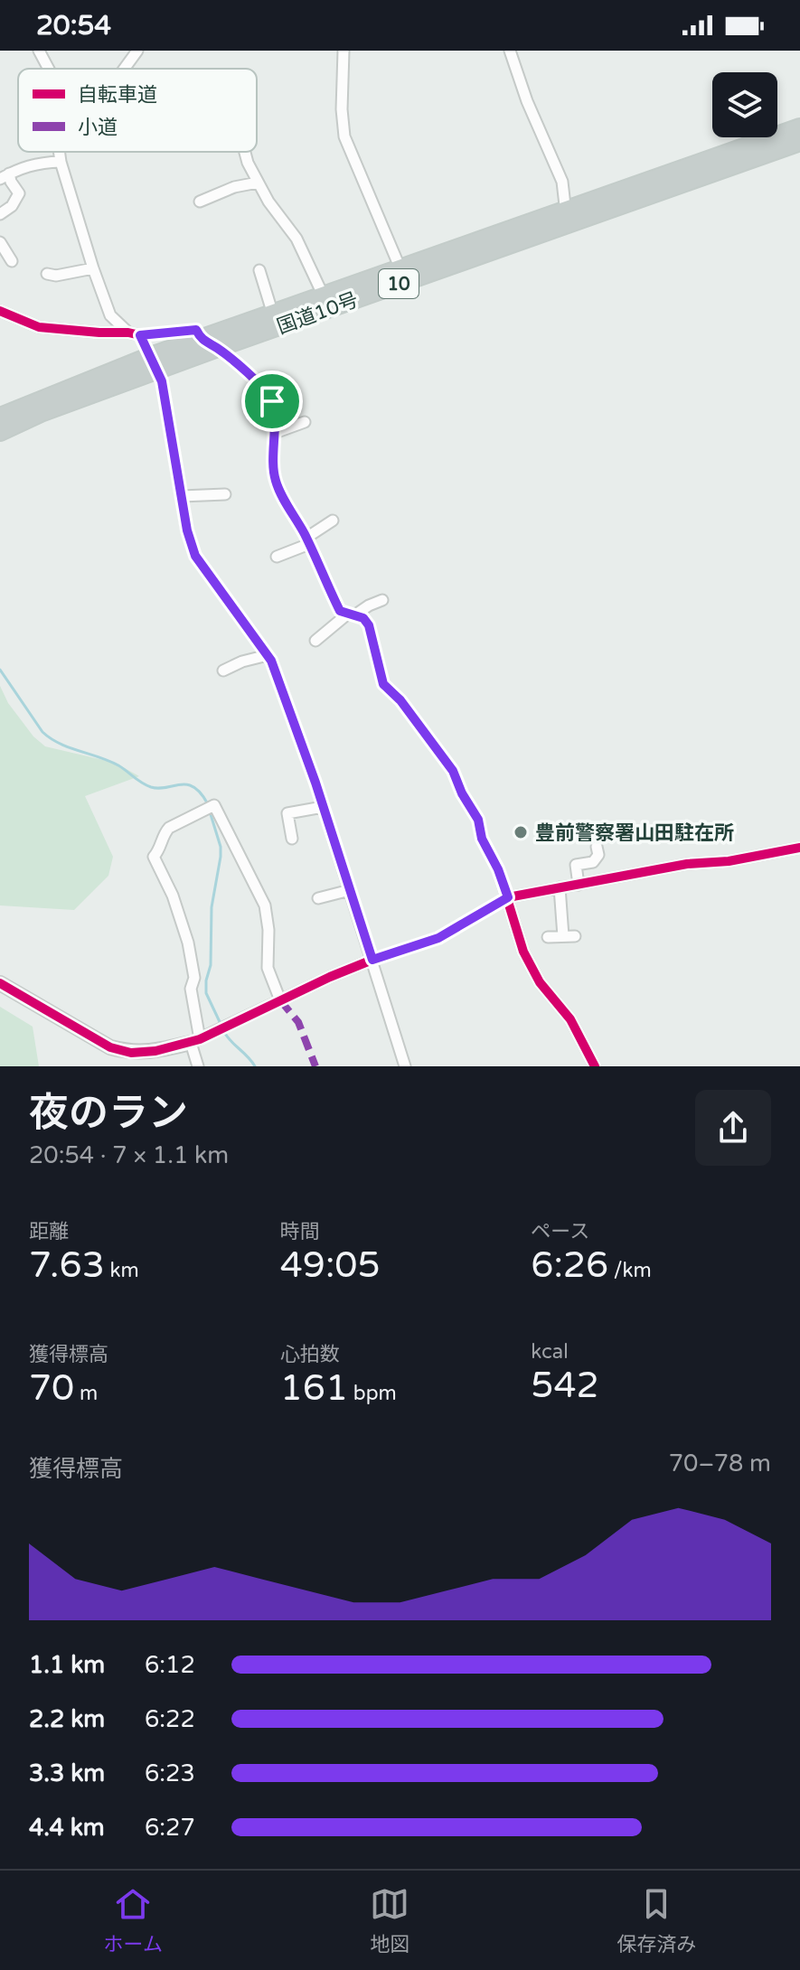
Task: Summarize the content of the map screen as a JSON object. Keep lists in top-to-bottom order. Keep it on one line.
{"streets":{"highway":["10","国道10号"]},"places":["豊前警察署山田駐在所"],"legend":["自転車道","小道"],"page":{"status":"20:54","heading":["夜のラン","20:54 · 7 × 1.1 km"],"stats":[["距離","7.63 km"],["時間","49:05"],["ペース","6:26 /km"],["獲得標高","70 m"],["心拍数","161 bpm"],["kcal","542"]],"chart":["獲得標高","70–78 m"],"list":[{"name":"1.1 km","note":"6:12"},{"name":"2.2 km","note":"6:22"},{"name":"3.3 km","note":"6:23"},{"name":"4.4 km","note":"6:27"}],"tabs":["ホーム","地図","保存済み"]}}
